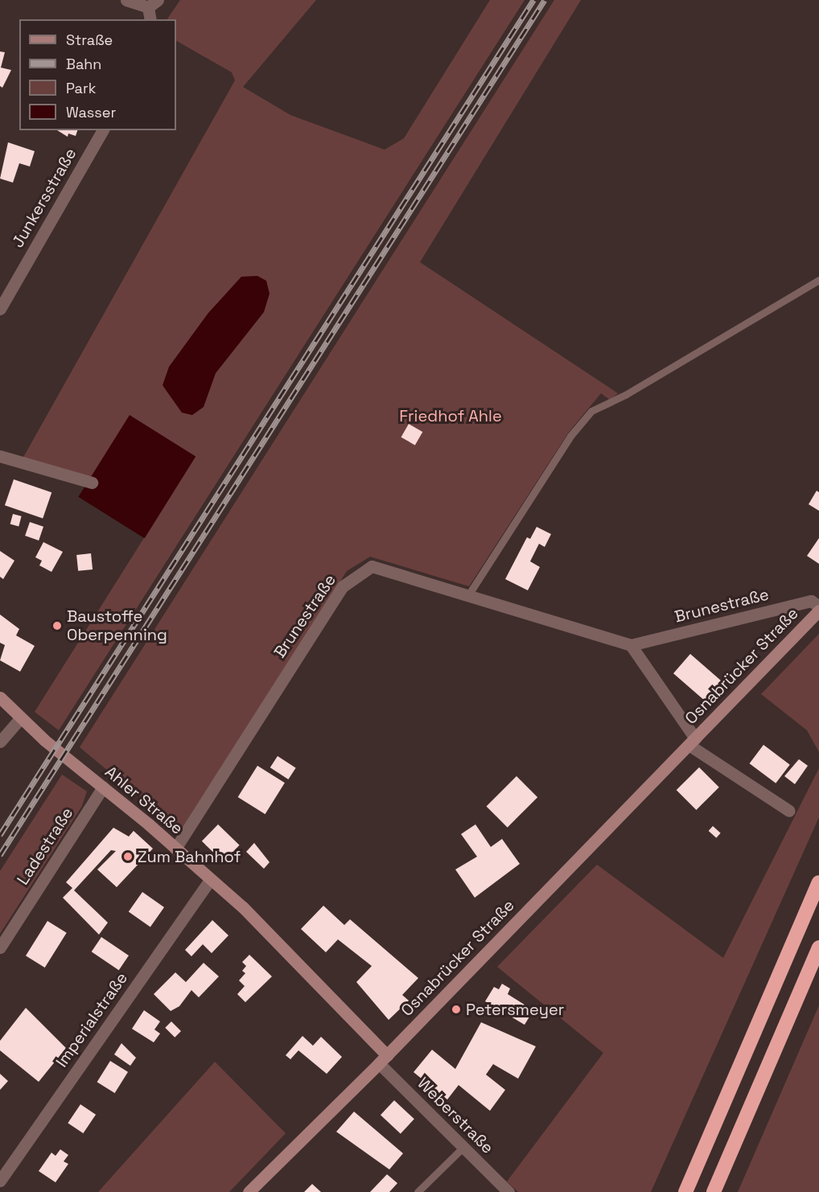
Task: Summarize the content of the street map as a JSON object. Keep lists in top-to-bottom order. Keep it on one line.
{"streets":{"main road":["Osnabrücker Straße","Ahler Straße"],"street":["Junkersstraße","Brunestraße","Ladestraße","Imperialstraße","Weberstraße"]},"crossings":[["Brunestraße","Ahler Straße"],["Osnabrücker Straße","Ahler Straße"],["Osnabrücker Straße","Weberstraße"],["Ahler Straße","Ladestraße"],["Ahler Straße","Imperialstraße"],["Ahler Straße","Weberstraße"]],"parks":["Friedhof Ahle"],"places":["Baustoffe Oberpenning","Zum Bahnhof","Petersmeyer"],"legend":["Straße","Bahn","Park","Wasser"]}
